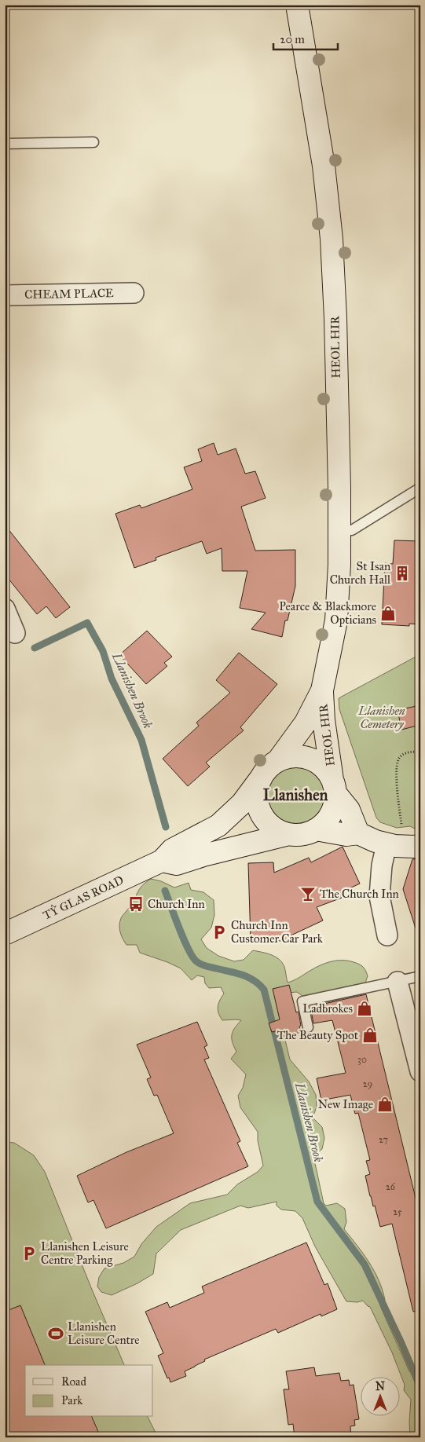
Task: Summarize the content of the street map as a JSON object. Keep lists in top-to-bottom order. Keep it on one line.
{"streets":{"street":["CHEAM PLACE","HEOL HIR","TŶ GLAS ROAD"]},"crossings":[["HEOL HIR","TŶ GLAS ROAD"]],"districts":["Llanishen"],"water":["Llanishen Brook"],"parks":["Llanishen Cemetery"],"places":{"building":["St Isan Church Hall"],"shop":["Pearce & Blackmore Opticians","Ladbrokes","The Beauty Spot","New Image"],"bar":["The Church Inn"],"bus stop":["Church Inn"],"parking":["Church Inn Customer Car Park","Llanishen Leisure Centre Parking"],"sports":["Llanishen Leisure Centre"]},"house_numbers":["30","29","27","26","25"],"legend":["Road","Park"],"scale_bar":"20 m","north":"top"}
